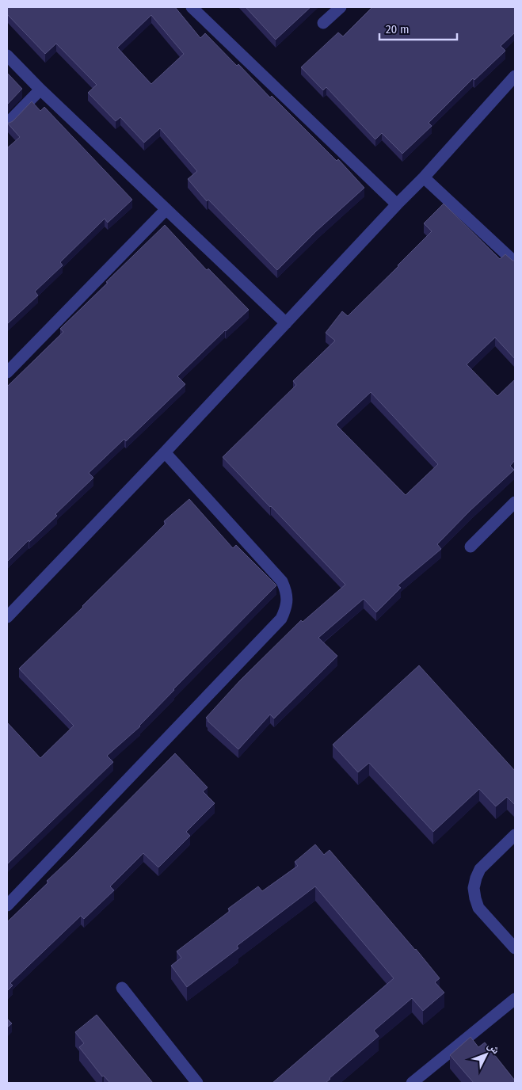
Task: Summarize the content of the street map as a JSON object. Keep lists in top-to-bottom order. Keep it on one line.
{"scale_bar":"20 m","north":"top right"}
